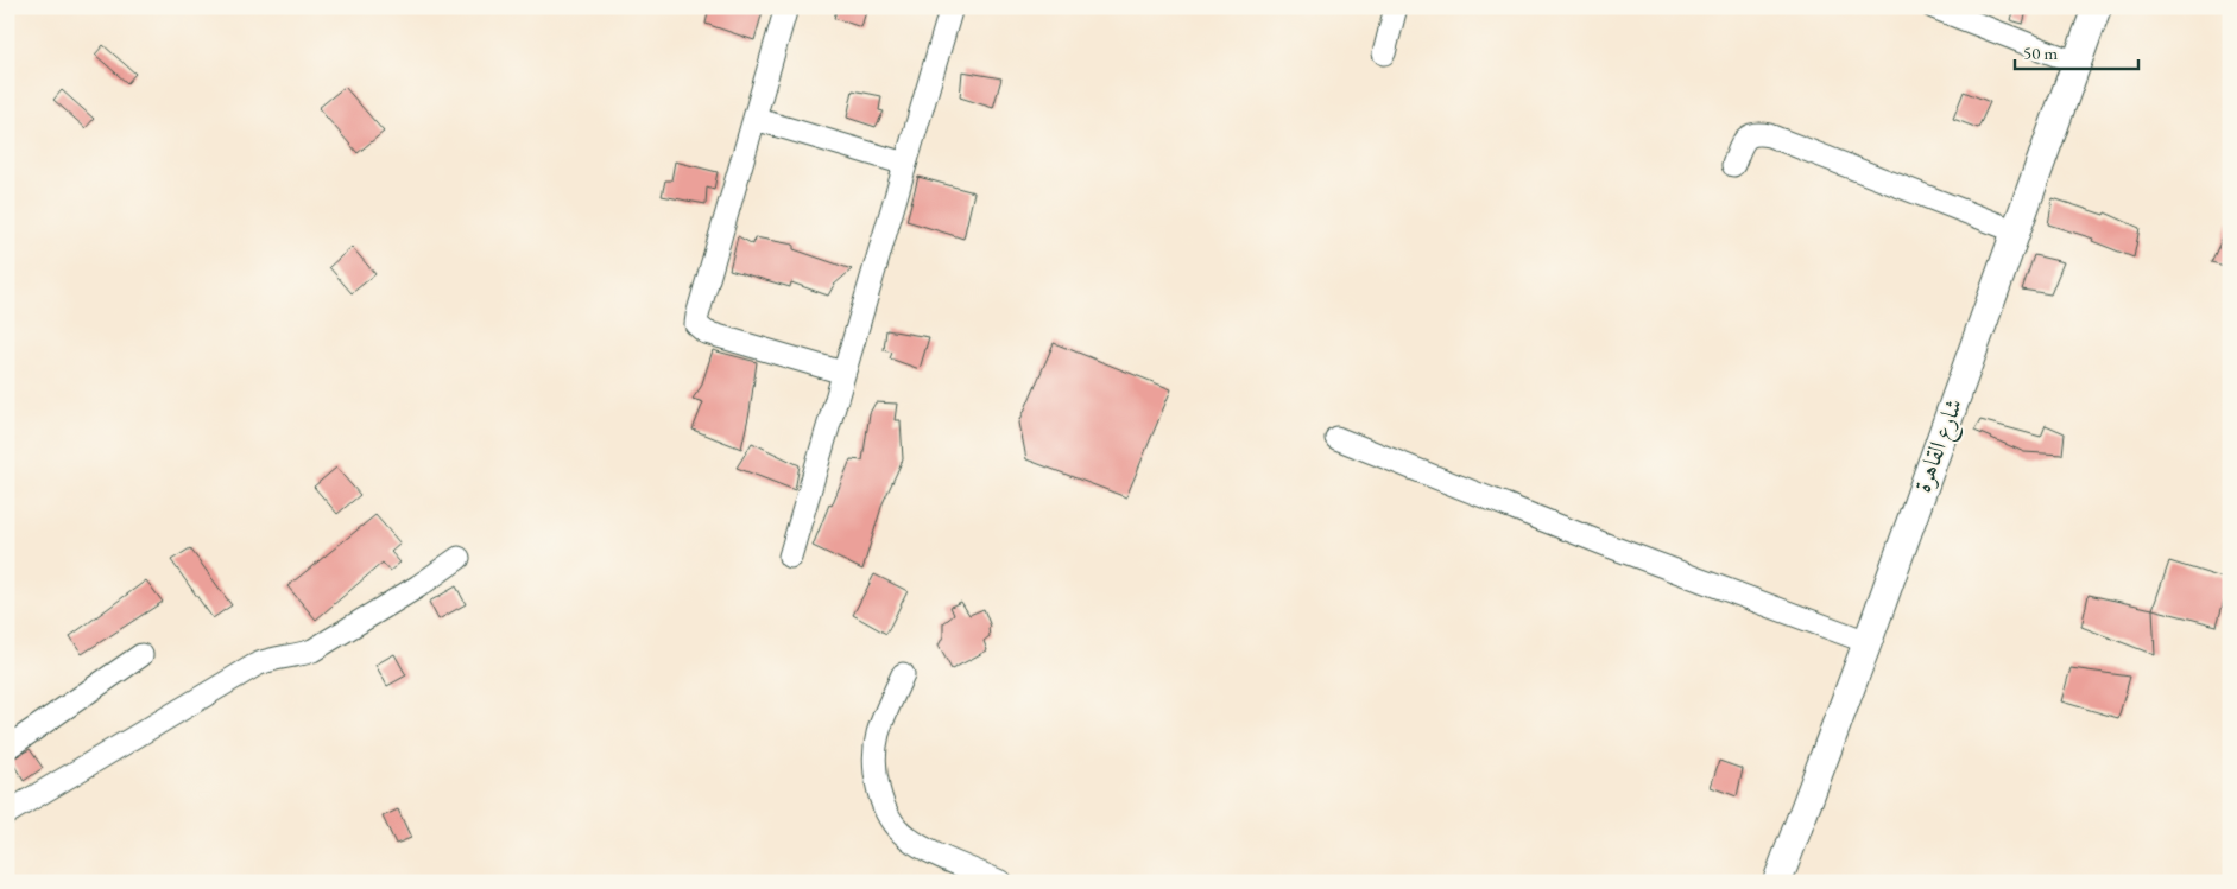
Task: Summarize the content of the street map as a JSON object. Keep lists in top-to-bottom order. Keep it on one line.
{"streets":{"main road":["شارع القاهرة"]},"scale_bar":"50 m"}
